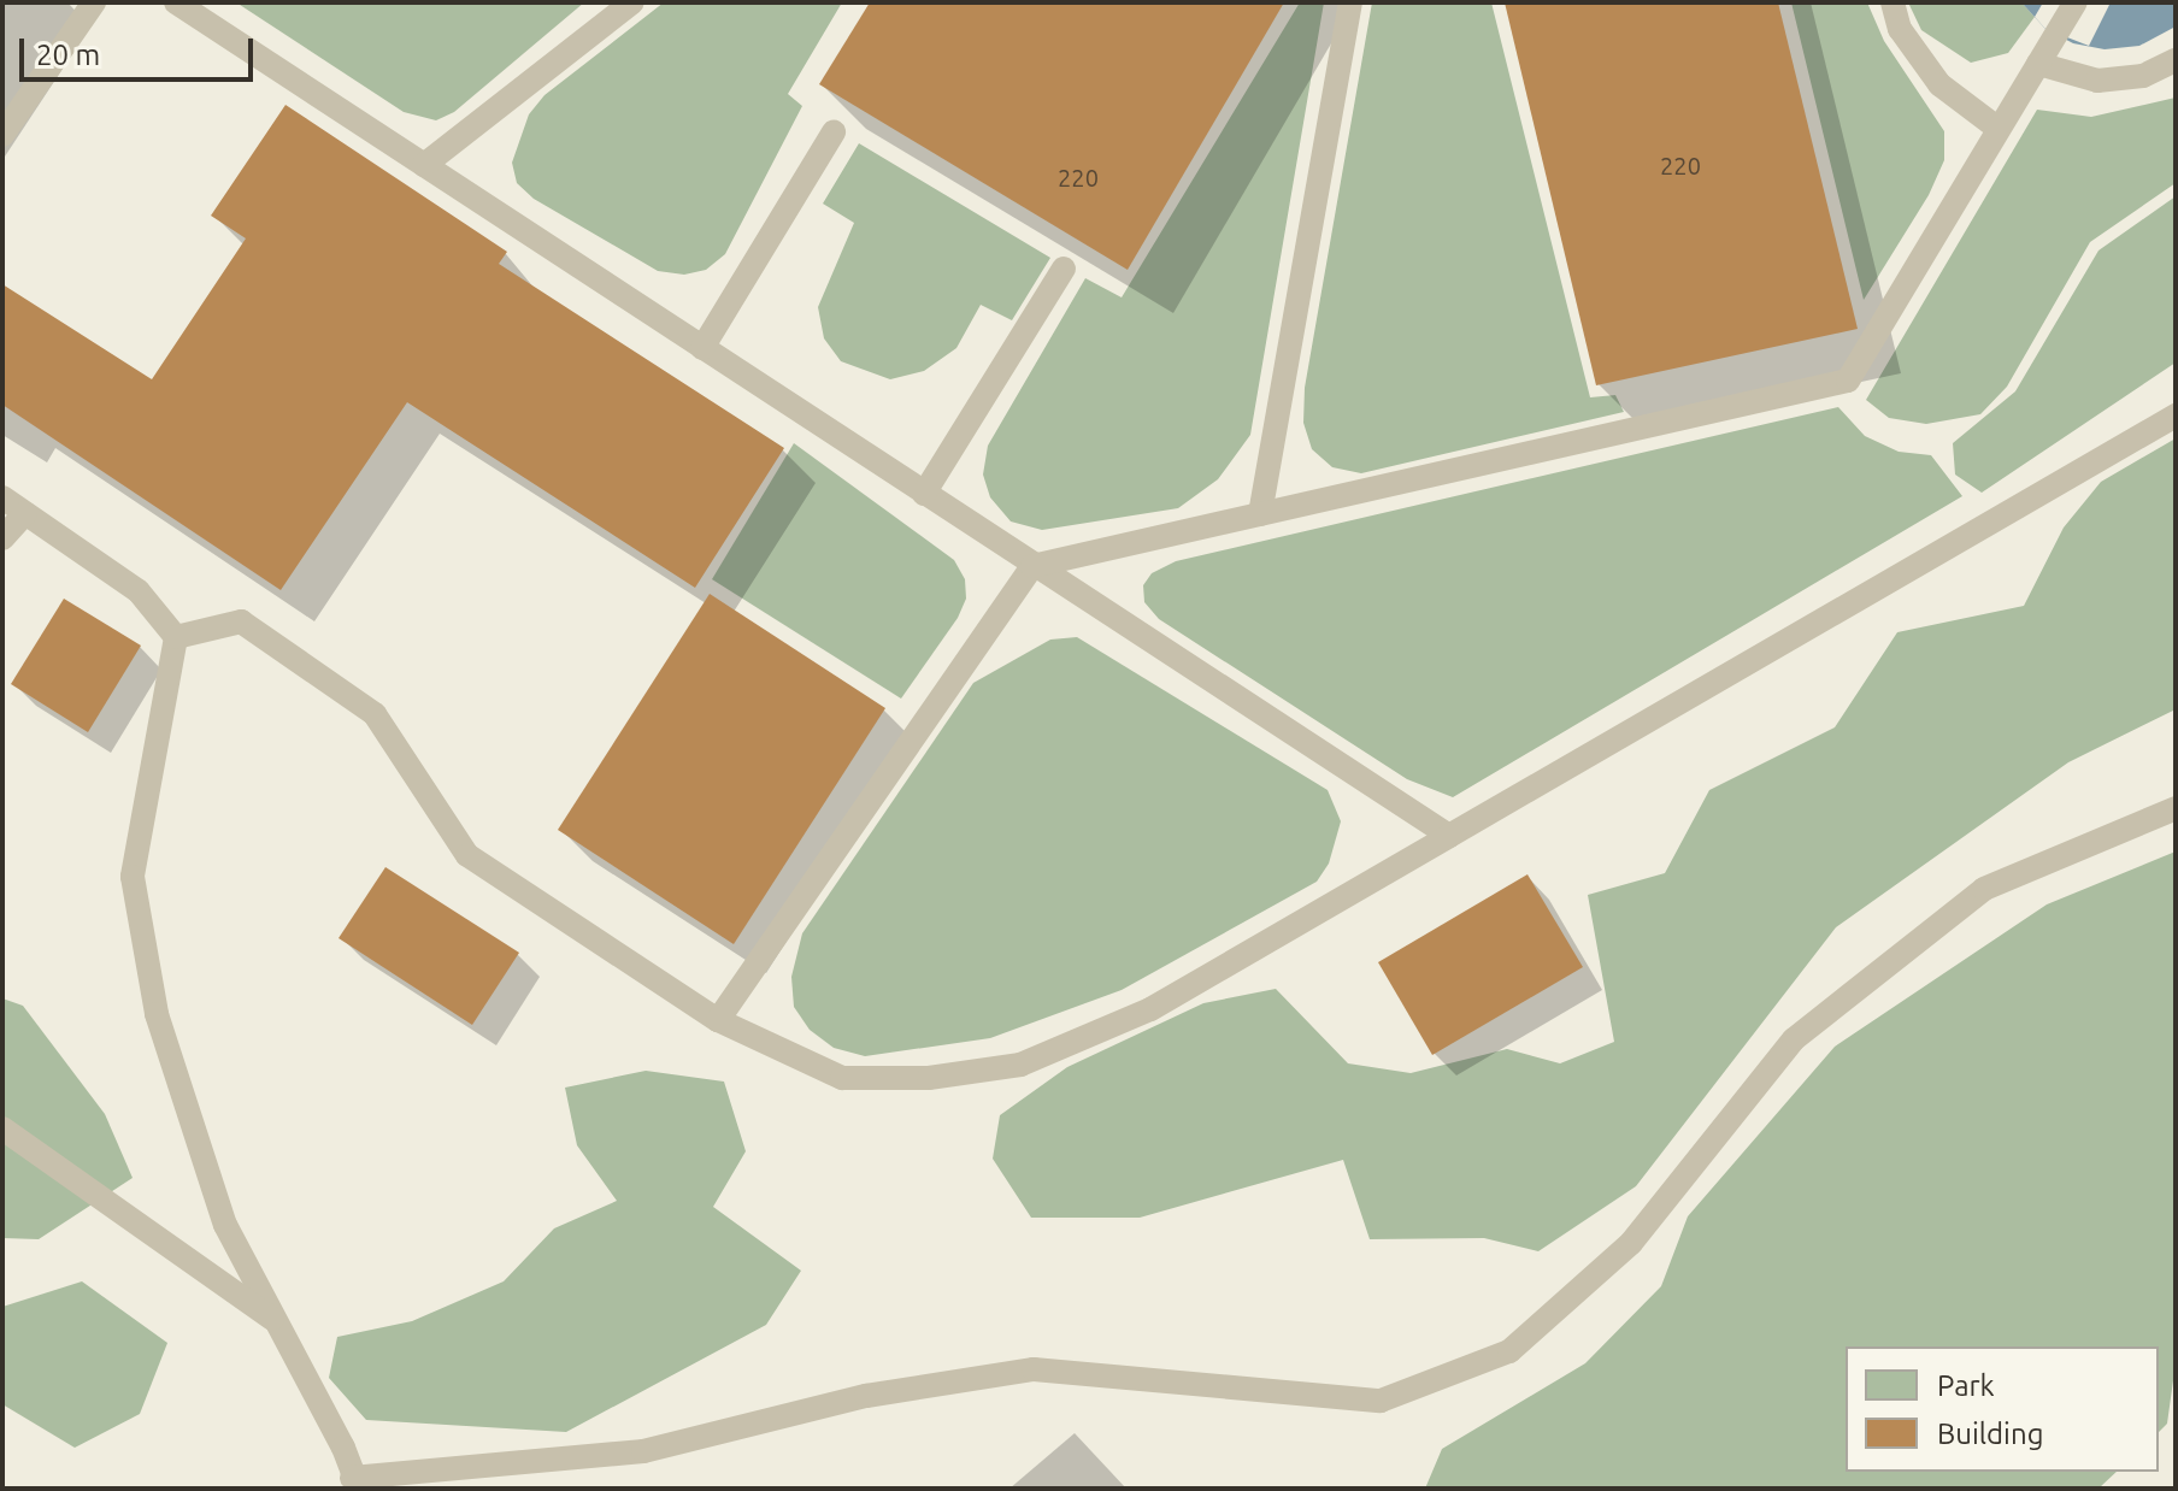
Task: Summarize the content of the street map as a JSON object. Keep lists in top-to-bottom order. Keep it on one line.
{"house_numbers":["220","220"],"legend":["Park","Building"],"scale_bar":"20 m"}
